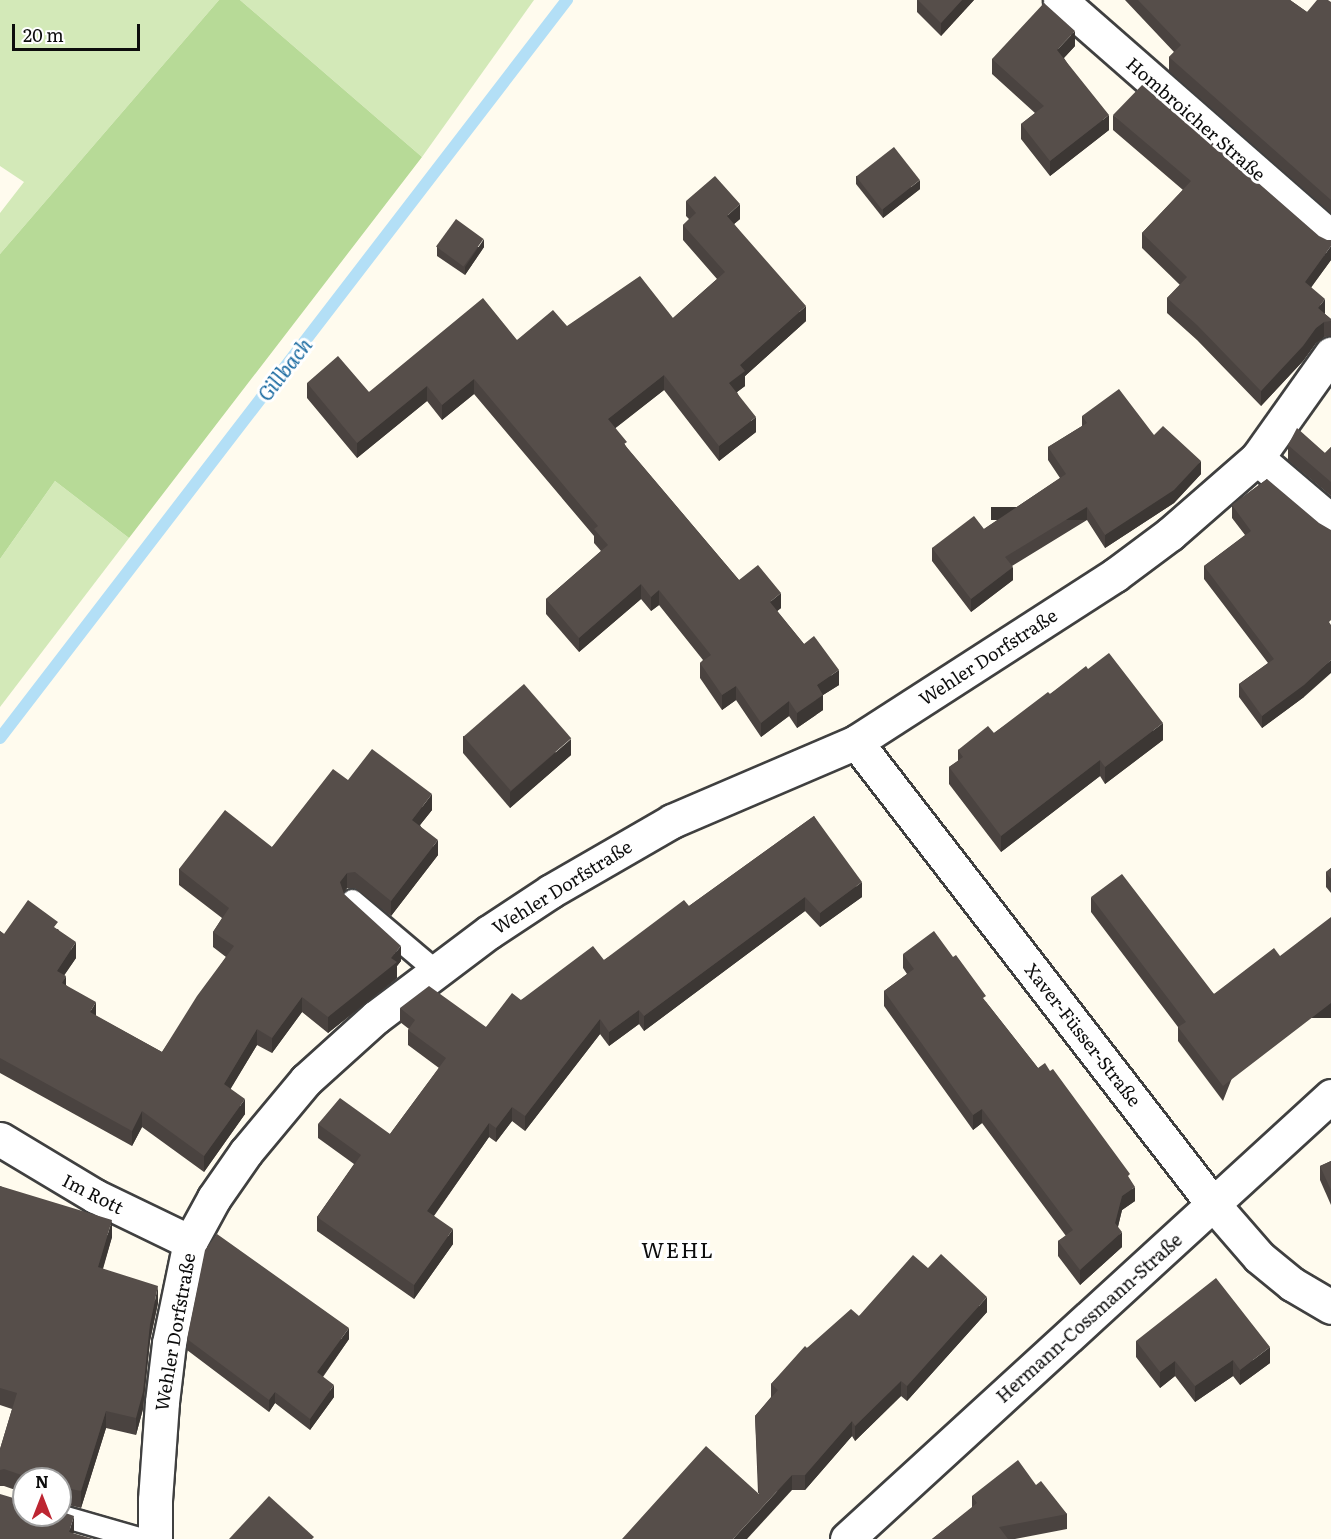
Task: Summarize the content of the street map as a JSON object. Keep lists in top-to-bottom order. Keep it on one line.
{"streets":{"street":["Hombroicher Straße","Wehler Dorfstraße","Xaver-Füsser-Straße","Im Rott","Hermann-Cossmann-Straße"]},"crossings":[["Wehler Dorfstraße","Xaver-Füsser-Straße"],["Wehler Dorfstraße","Im Rott"],["Xaver-Füsser-Straße","Hermann-Cossmann-Straße"]],"districts":["WEHL"],"water":["Gillbach"],"scale_bar":"20 m","north":"top"}
